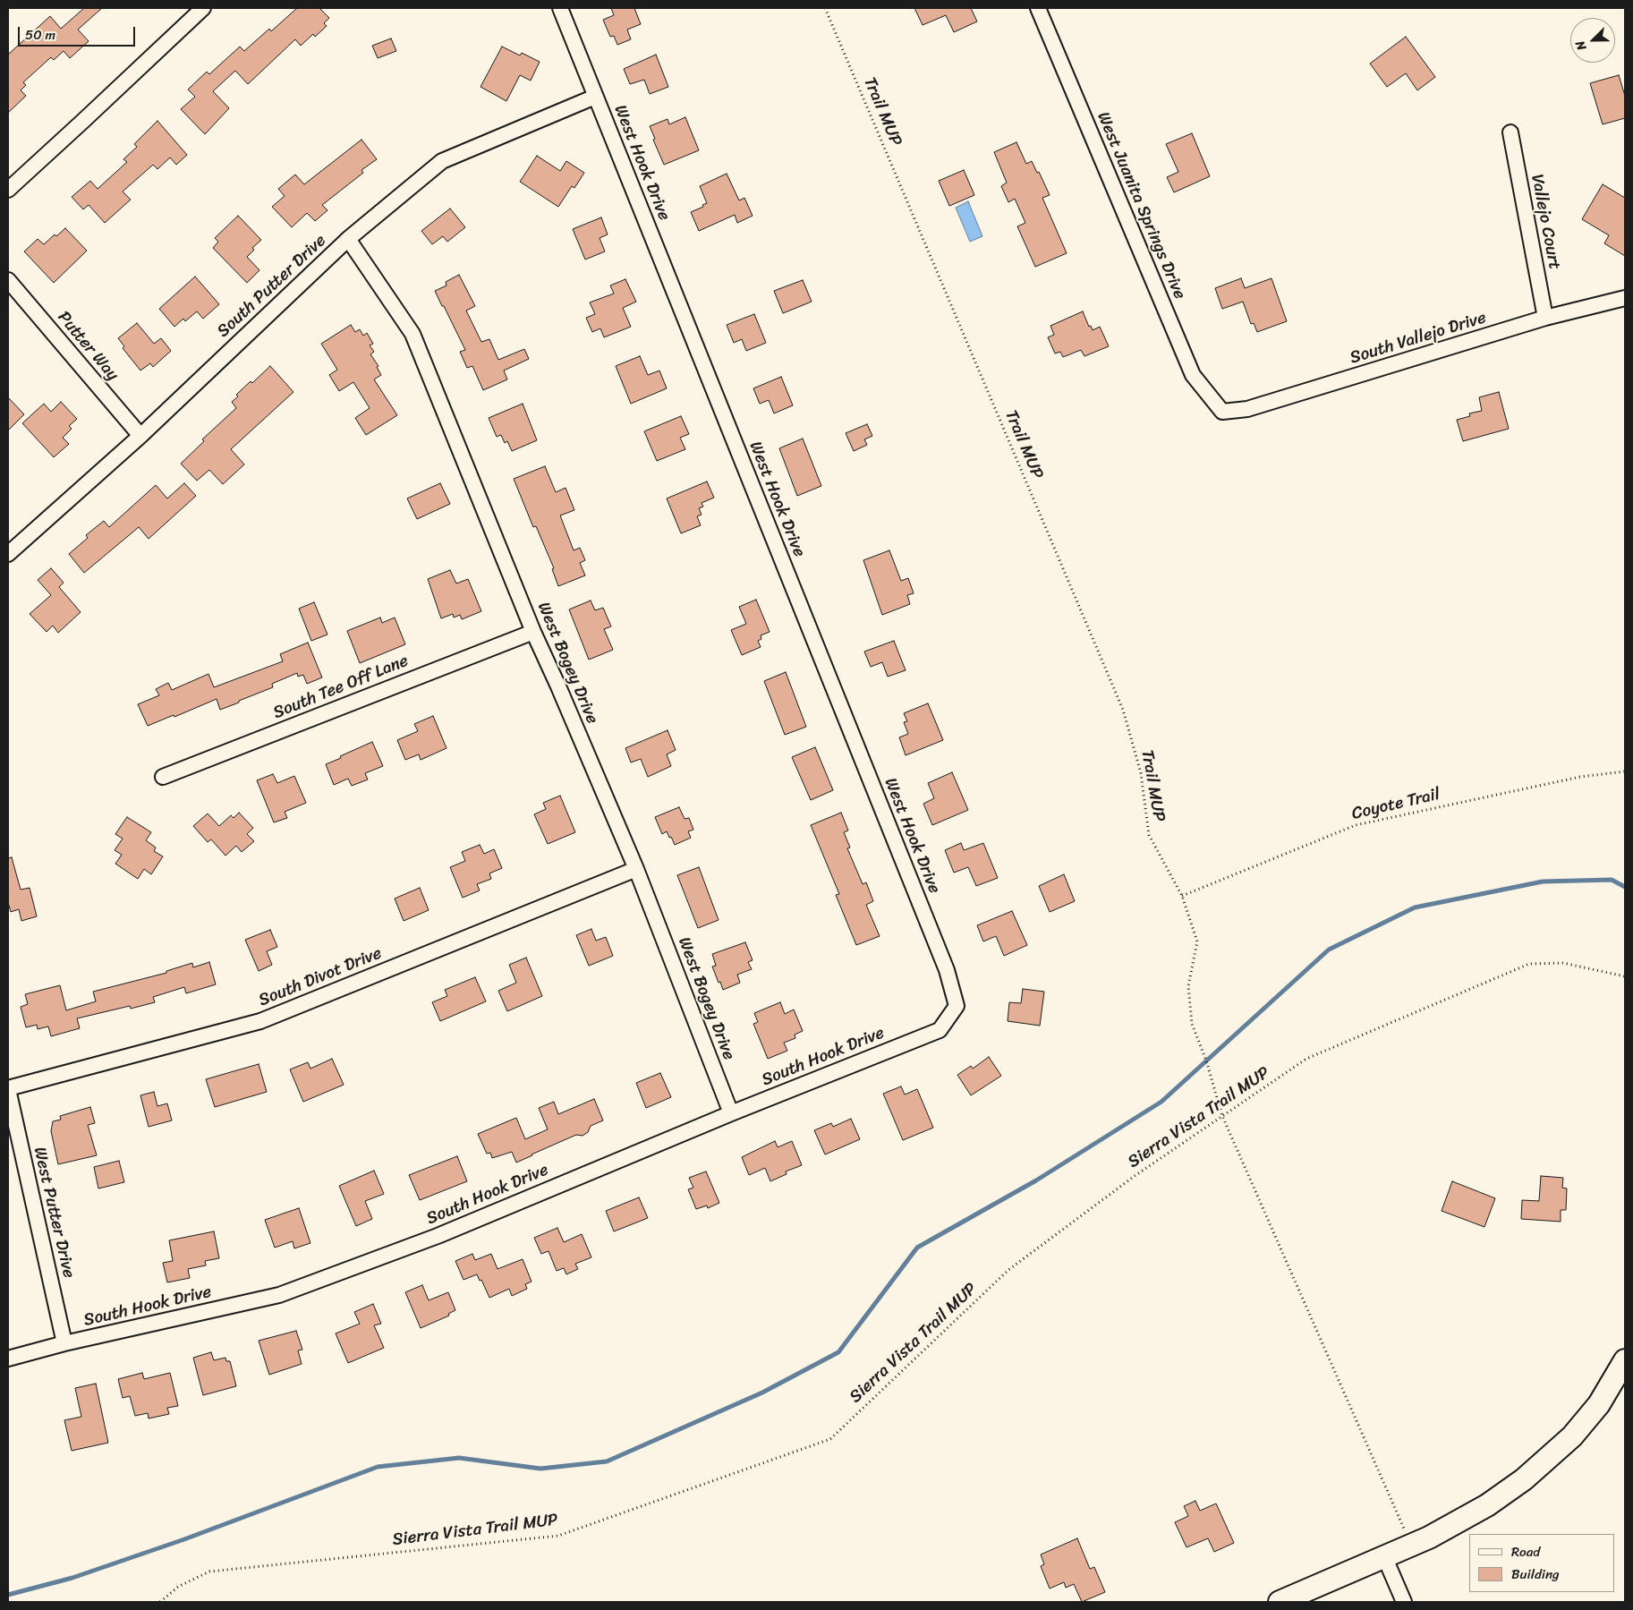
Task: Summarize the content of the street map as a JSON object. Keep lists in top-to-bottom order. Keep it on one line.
{"streets":{"street":["West Hook Drive","West Juanita Springs Drive","Vallejo Court","South Putter Drive","South Vallejo Drive","Putter Way","West Bogey Drive","South Tee Off Lane","South Divot Drive","South Hook Drive","West Putter Drive"],"path":["Trail MUP","Coyote Trail","Sierra Vista Trail MUP"]},"crossings":[["Trail MUP","Coyote Trail"],["Trail MUP","Sierra Vista Trail MUP"],["West Hook Drive","South Putter Drive"],["West Hook Drive","South Hook Drive"],["West Juanita Springs Drive","South Vallejo Drive"],["Vallejo Court","South Vallejo Drive"],["South Putter Drive","Putter Way"],["South Putter Drive","West Bogey Drive"],["West Bogey Drive","South Tee Off Lane"],["West Bogey Drive","South Divot Drive"],["West Bogey Drive","South Hook Drive"],["South Divot Drive","West Putter Drive"],["South Hook Drive","West Putter Drive"]],"legend":["Road","Building"],"scale_bar":"50 m","north":"bottom left"}
